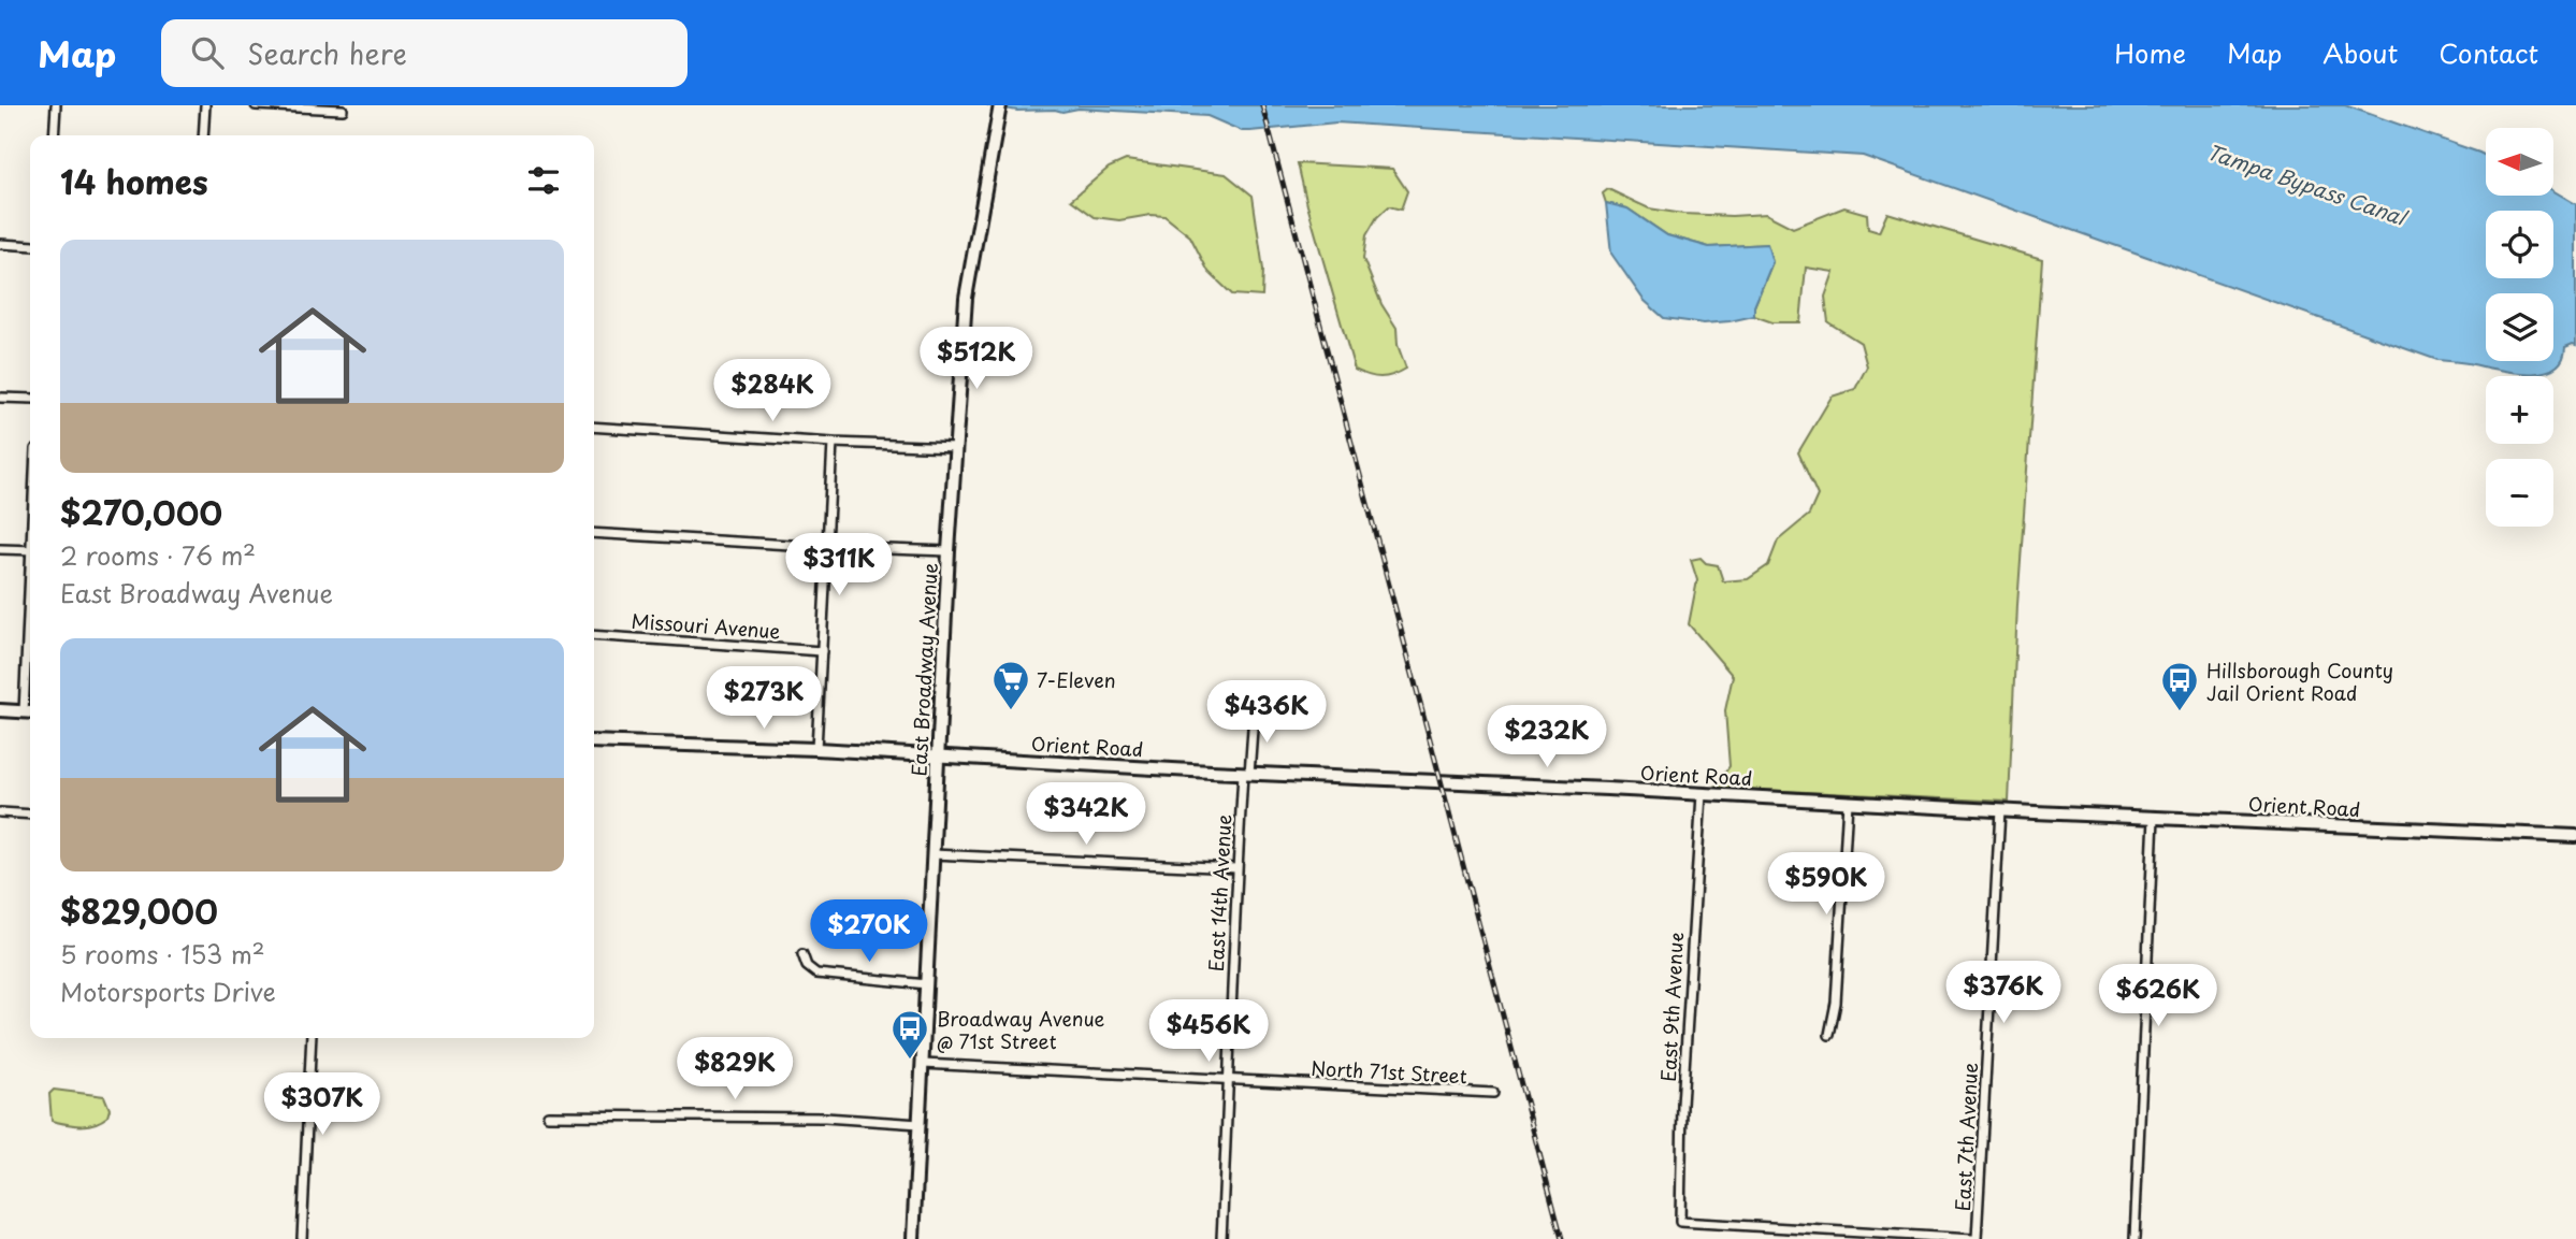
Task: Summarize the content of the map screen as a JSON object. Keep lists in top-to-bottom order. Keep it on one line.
{"streets":{"street":["Missouri Avenue","East Broadway Avenue","Orient Road","East 14th Avenue","East 9th Avenue","North 71st Street","East 7th Avenue"]},"crossings":[["East Broadway Avenue","Orient Road"],["East Broadway Avenue","North 71st Street"],["Orient Road","East 14th Avenue"],["Orient Road","East 9th Avenue"],["Orient Road","East 7th Avenue"],["East 14th Avenue","North 71st Street"]],"water":["Tampa Bypass Canal"],"places":{"supermarket":["7-Eleven"],"bus stop":["Hillsborough County Jail Orient Road","Broadway Avenue @ 71st Street"]},"north":"left","page":{"header":"Map","search":"Search here","nav":["Home","Map","About","Contact"],"map_buttons":["+","−"],"heading":"14 homes","list":[{"name":"$270,000","note":"2 rooms · 76 m² · East Broadway Avenue"},{"name":"$829,000","note":"5 rooms · 153 m² · Motorsports Drive"}],"price":["$512K","$284K","$311K","$273K","$436K","$232K","$342K","$590K","$270K","$376K","$626K","$456K","$829K","$307K"]}}
